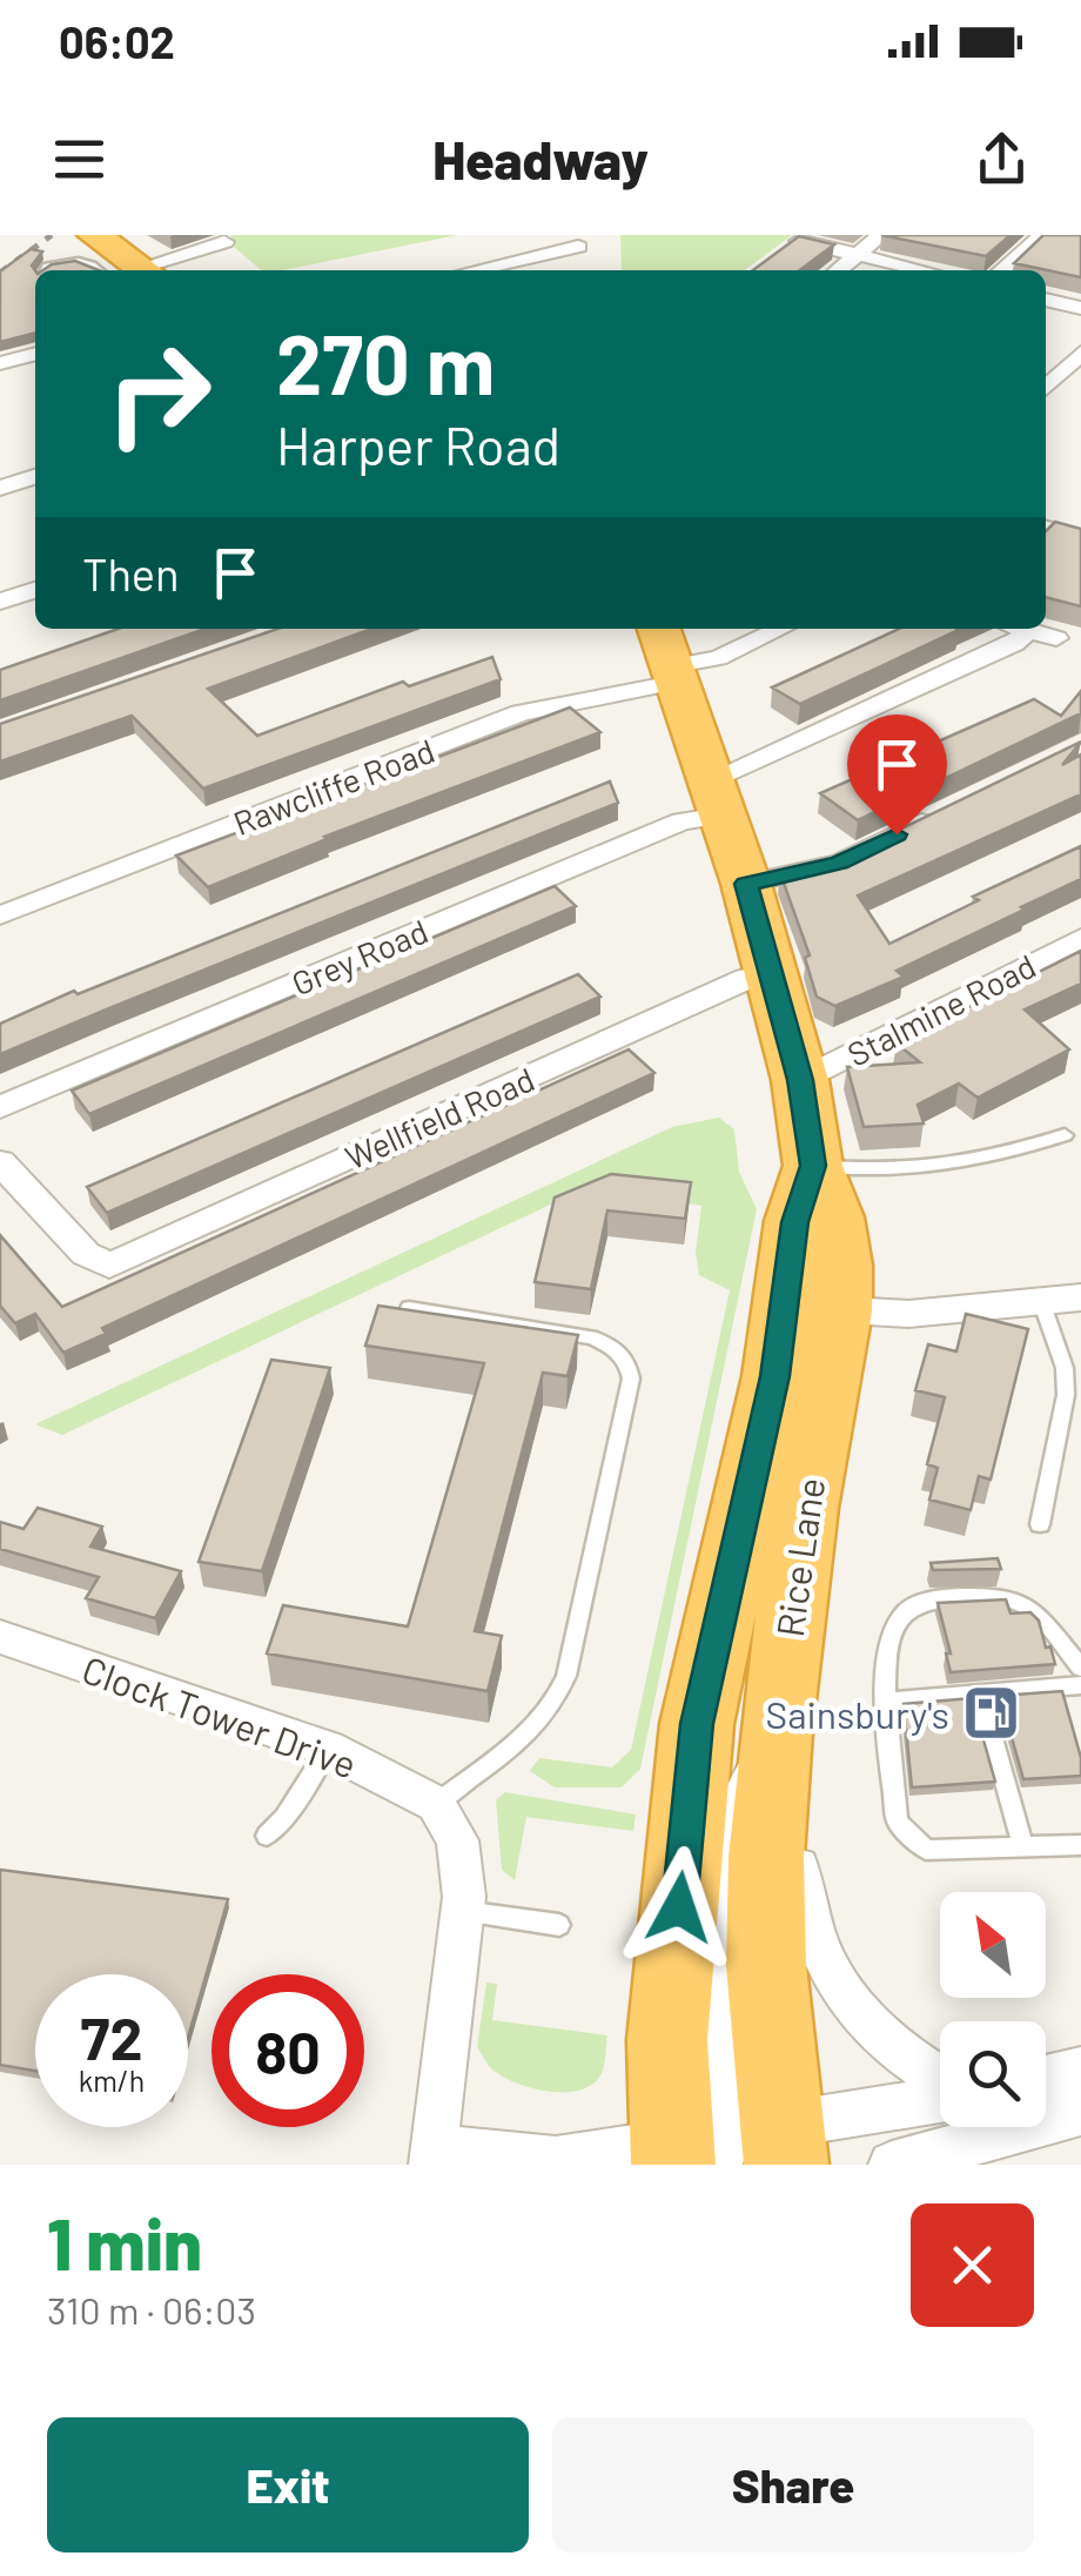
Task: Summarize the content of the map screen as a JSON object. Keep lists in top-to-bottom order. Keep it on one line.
{"streets":{"highway":["Rice Lane"],"street":["Rawcliffe Road","Grey Road","Stalmine Road","Wellfield Road","Clock Tower Drive"]},"crossings":[["Rawcliffe Road","Rice Lane"],["Grey Road","Rice Lane"],["Stalmine Road","Rice Lane"],["Wellfield Road","Rice Lane"]],"places":{"fuel station":["Sainsbury's"]},"north":"top left","page":{"status":"06:02","header":"Headway","turn":["270 m","Harper Road"],"then":"Then","speed":"72 km/h","limit":"80","heading":["1 min","310 m · 06:03"],"buttons":["Exit","Share"]}}
